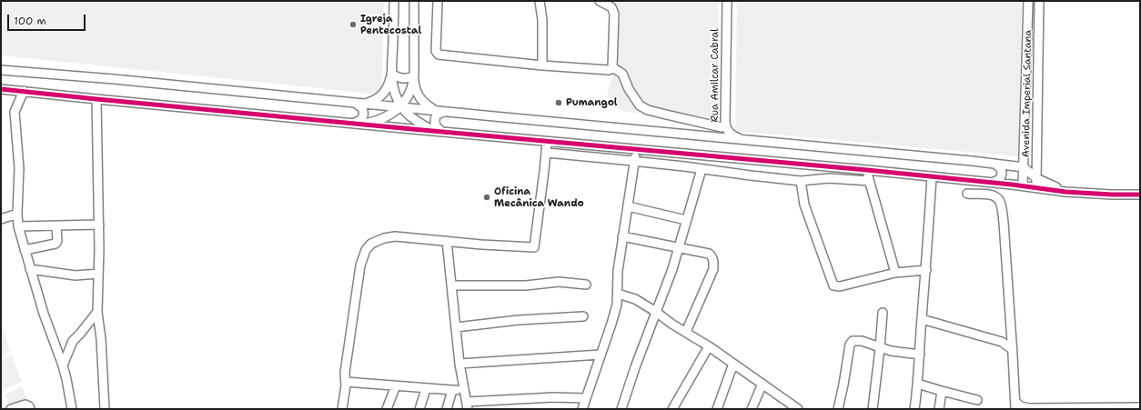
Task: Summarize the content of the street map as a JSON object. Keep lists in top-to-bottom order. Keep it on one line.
{"streets":{"street":["Rua Amilcar Cabral","Avenida Imperial Santana"]},"places":["Igreja Pentecostal","Pumangol","Oficina Mecânica Wando"],"scale_bar":"100 m"}
